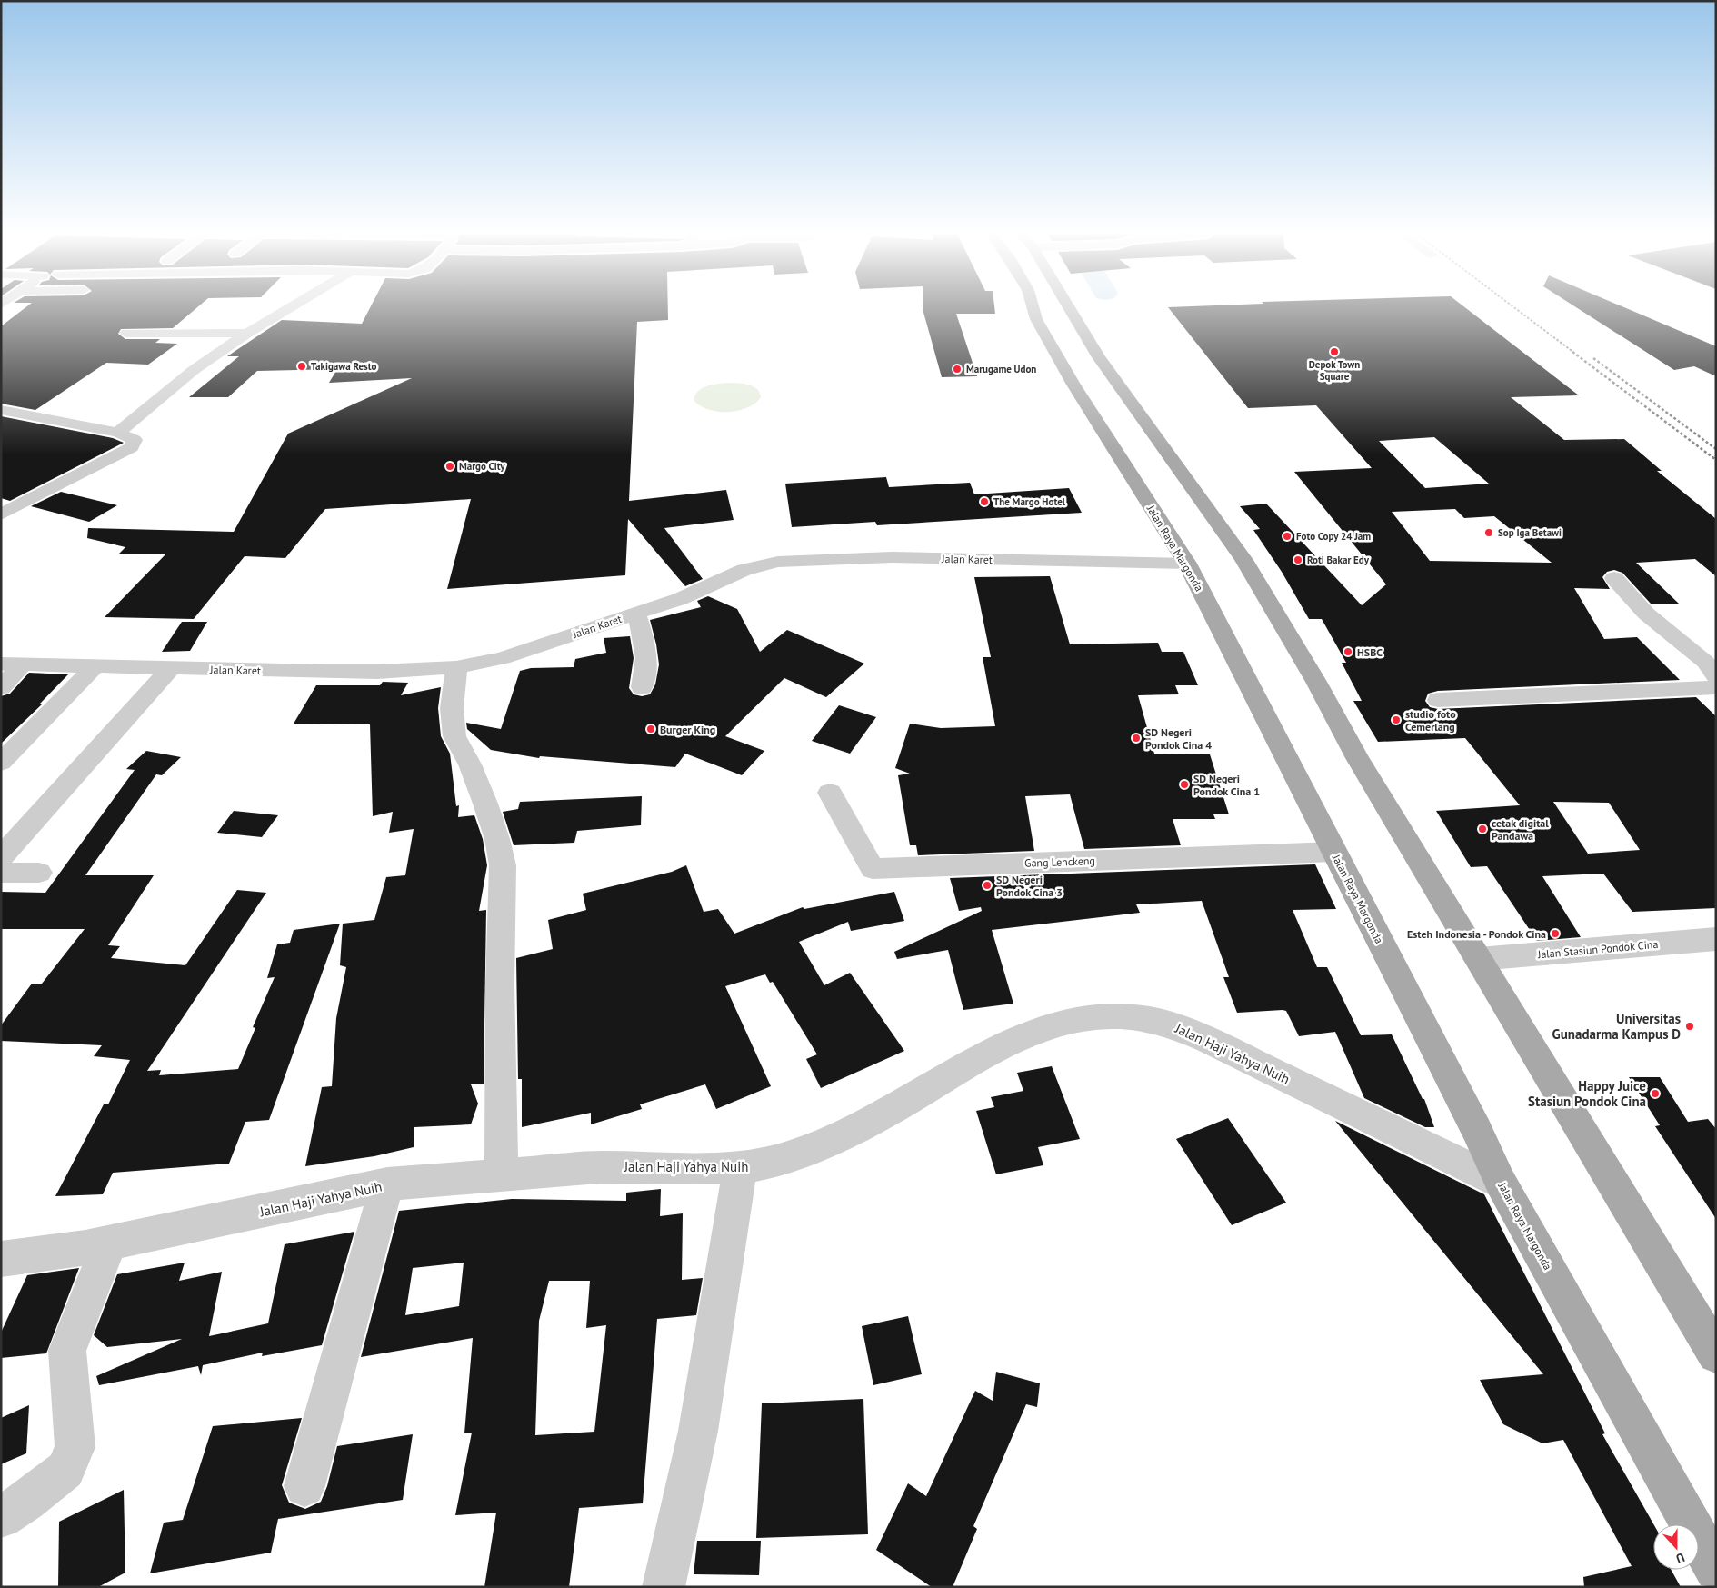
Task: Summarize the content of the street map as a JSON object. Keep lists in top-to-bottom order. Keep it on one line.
{"streets":{"main road":["Jalan Raya Margonda"],"street":["Jalan Karet","Gang Lenckeng","Jalan Stasiun Pondok Cina","Jalan Haji Yahya Nuih"]},"crossings":[["Jalan Raya Margonda","Jalan Karet"],["Jalan Raya Margonda","Gang Lenckeng"],["Jalan Raya Margonda","Jalan Haji Yahya Nuih"]],"places":["Depok Town Square","Takigawa Resto","Marugame Udon","Margo City","The Margo Hotel","Sop Iga Betawi","Foto Copy 24 Jam","Roti Bakar Edy","HSBC","studio foto Cemerlang","Burger King","SD Negeri Pondok Cina 4","SD Negeri Pondok Cina 1","cetak digital Pandawa","SD Negeri Pondok Cina 3","Esteh Indonesia - Pondok Cina","Universitas Gunadarma Kampus D","Happy Juice Stasiun Pondok Cina"],"north":"bottom"}
